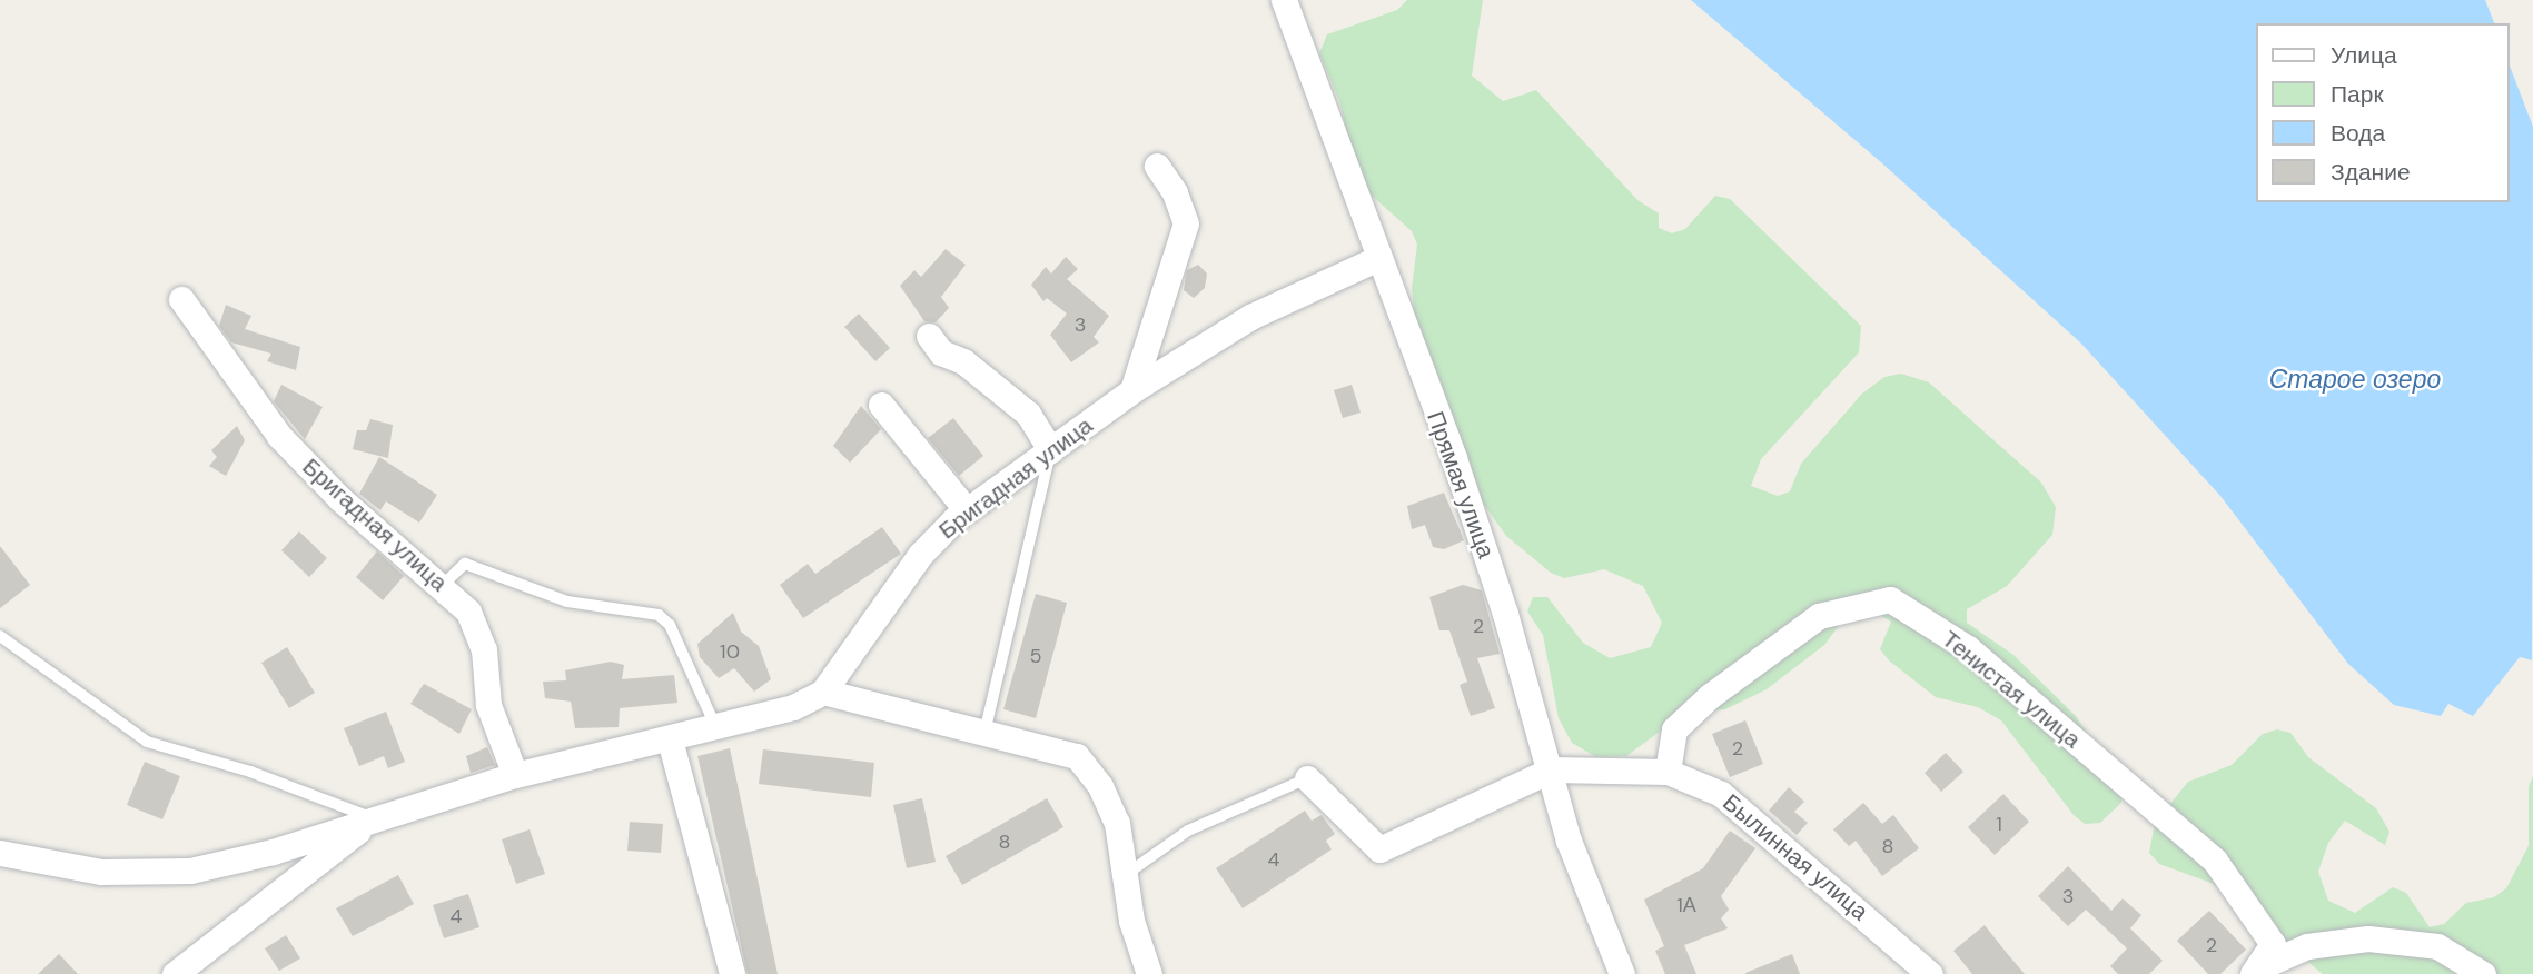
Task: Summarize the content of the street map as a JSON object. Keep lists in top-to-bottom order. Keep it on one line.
{"streets":{"street":["Бригадная улица","Прямая улица","Тенистая улица","Былинная улица"]},"crossings":[["Бригадная улица","Прямая улица"],["Прямая улица","Былинная улица"],["Тенистая улица","Былинная улица"]],"water":["Старое озеро"],"house_numbers":["3","2","10","5","2","1","8","8","4","3","1А","4","2"],"legend":["Улица","Парк","Вода","Здание"]}
